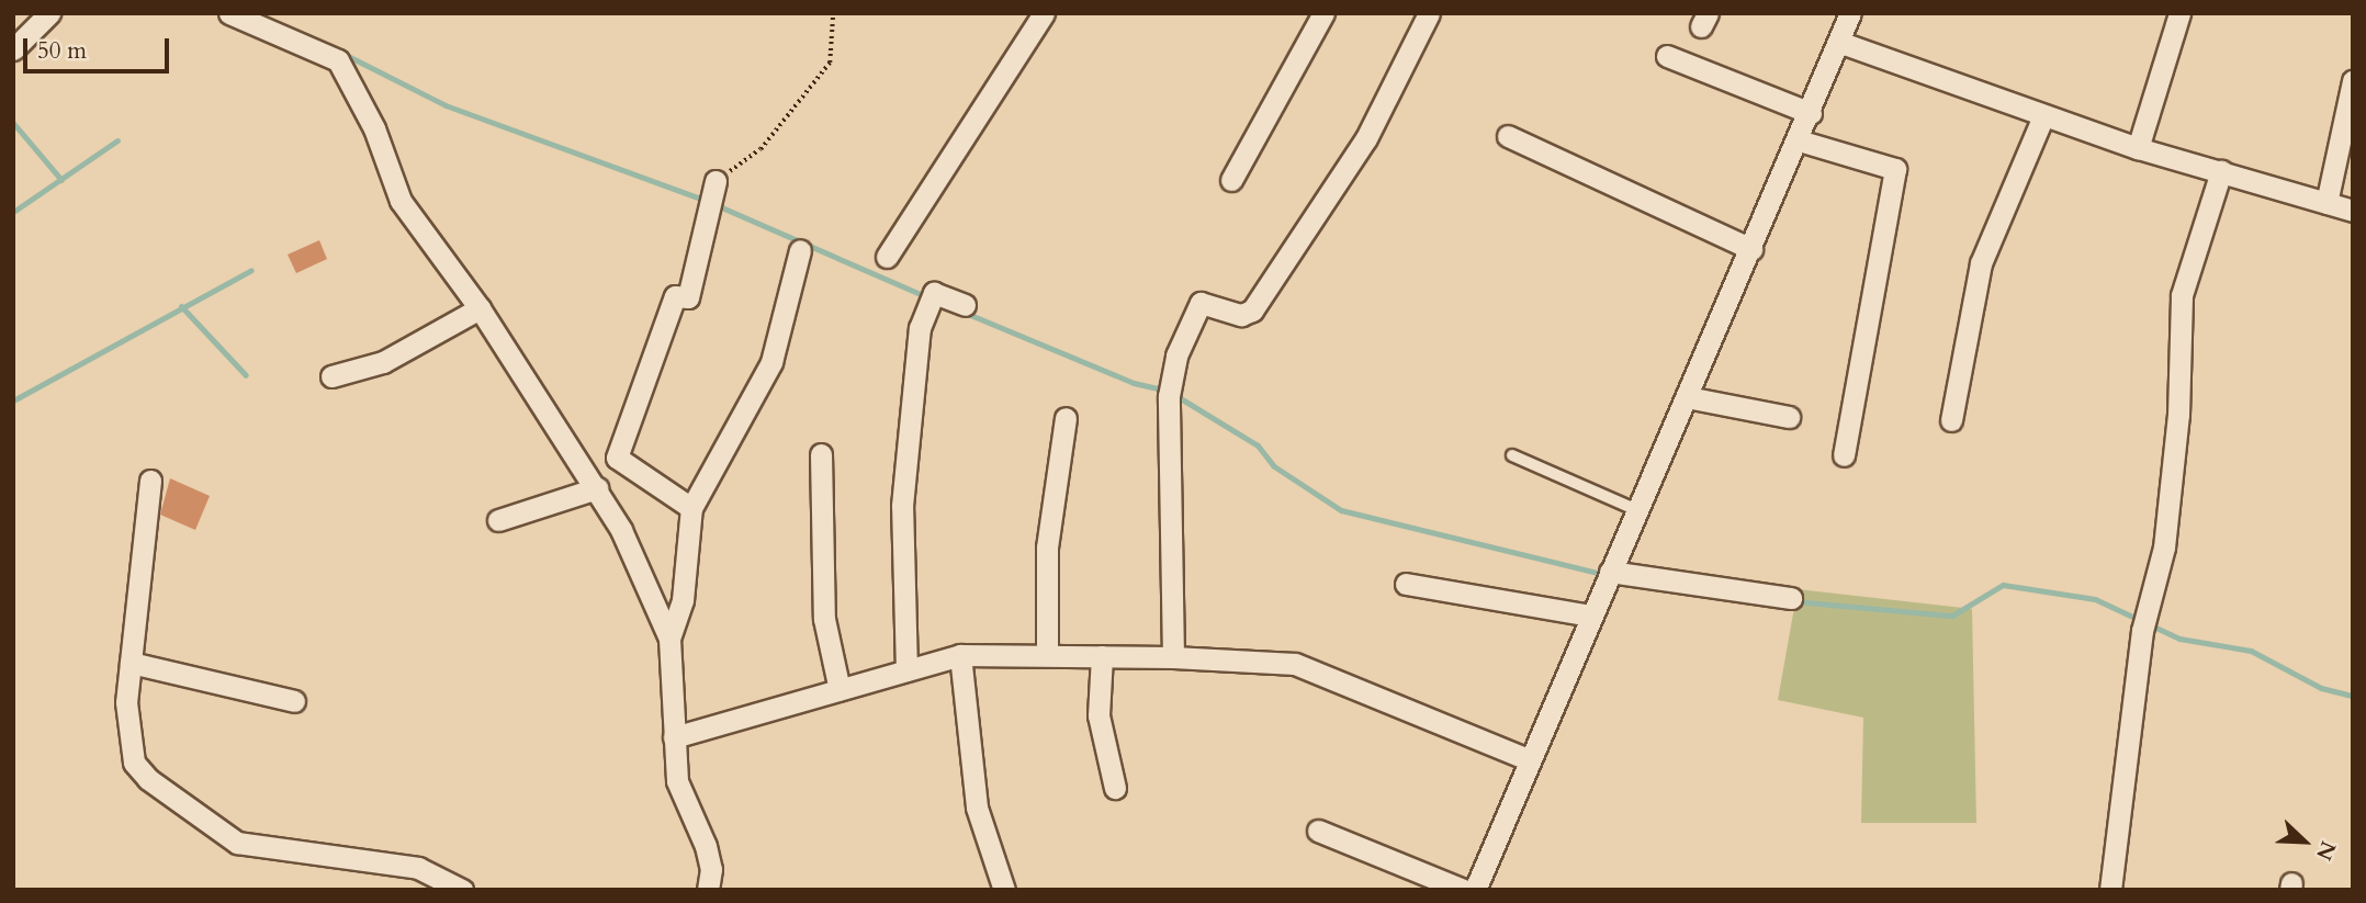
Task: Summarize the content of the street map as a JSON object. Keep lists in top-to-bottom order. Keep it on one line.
{"scale_bar":"50 m","north":"bottom right"}
